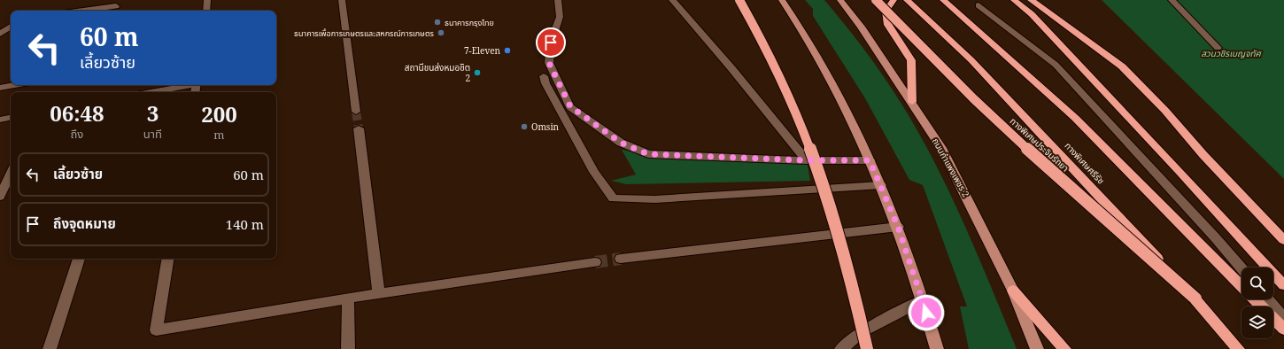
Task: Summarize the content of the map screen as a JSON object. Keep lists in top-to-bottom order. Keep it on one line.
{"streets":{"highway":["ทางพิเศษประจิมรัถยา","ทางพิเศษศรีรัช"],"main road":["ถนนกำแพงเพชร 2"]},"crossings":[["ทางพิเศษประจิมรัถยา","ทางพิเศษศรีรัช"]],"parks":["สวนวชิรเบญจทัศ"],"places":["ธนาคารกรุงไทย","ธนาคารเพื่อการเกษตรและสหกรณ์การเกษตร","7-Eleven","สถานีขนส่งหมอชิต 2","Omsin"],"page":{"turn":["60 m","เลี้ยวซ้าย"],"eta":["06:48","ถึง","3","นาที","200","m"],"list":[{"name":"เลี้ยวซ้าย","value":"60 m"},{"name":"ถึงจุดหมาย","value":"140 m"}]}}
